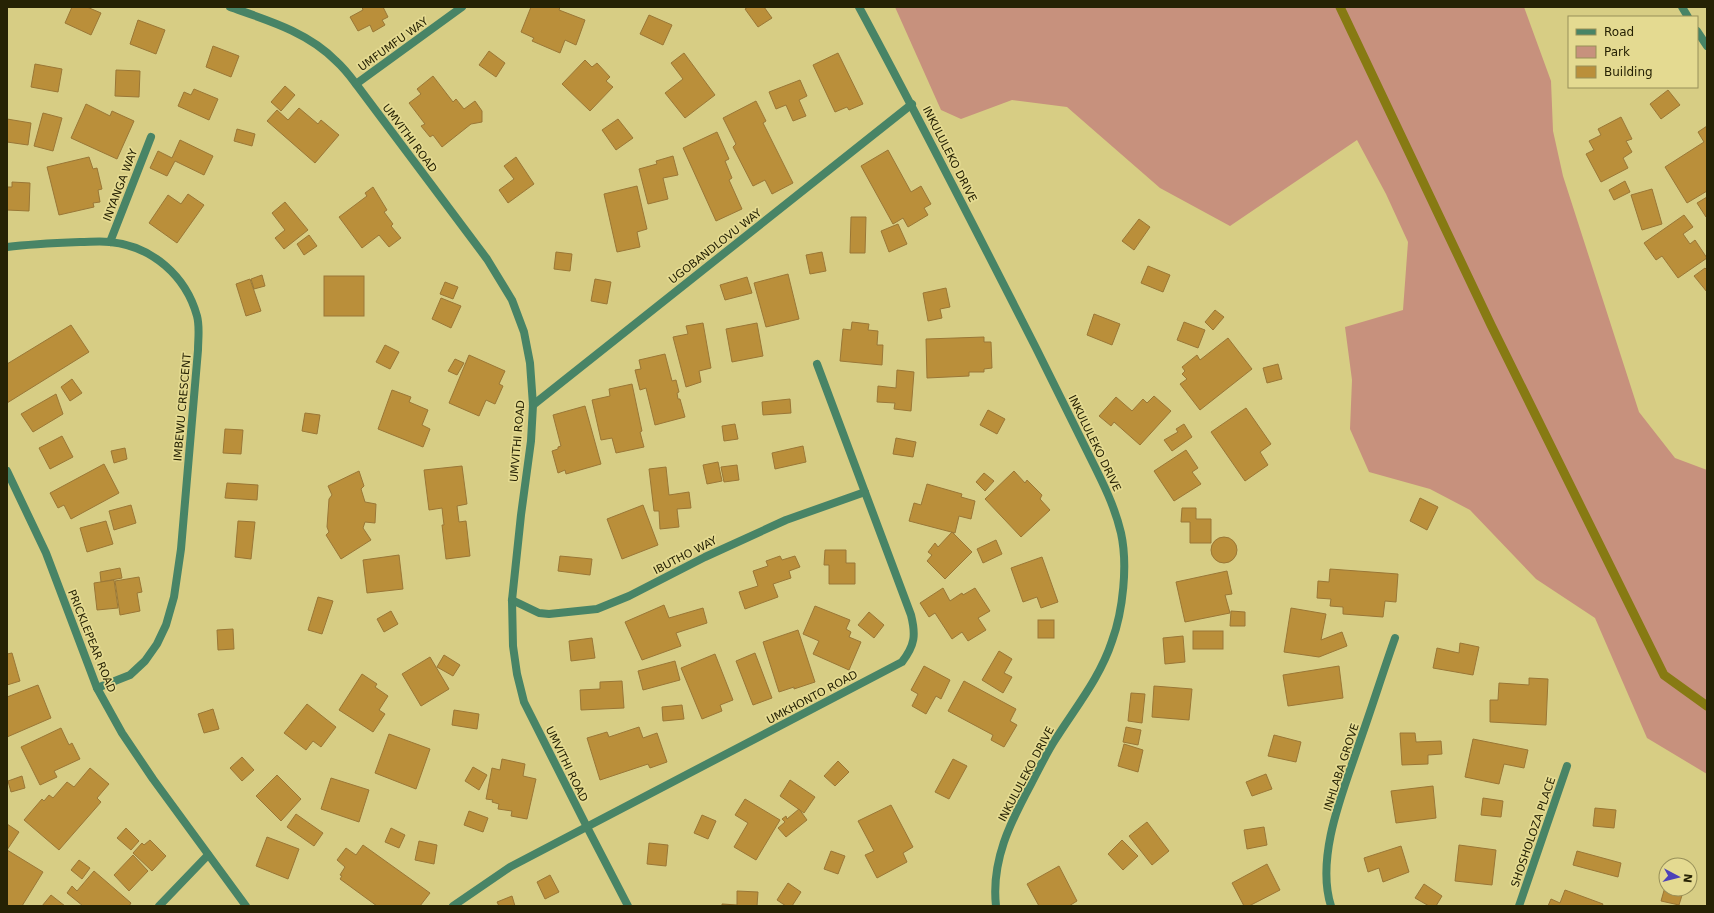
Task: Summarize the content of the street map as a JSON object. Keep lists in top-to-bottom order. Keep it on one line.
{"streets":{"street":["UMFUMFU WAY","UMVITHI ROAD","INKULULEKO DRIVE","INYANGA WAY","UGOBANDLOVU WAY","IMBEWU CRESCENT","IBUTHO WAY","PRICKLEPEAR ROAD","UMKHONTO ROAD","INHLABA GROVE","SHOSHOLOZA PLACE"]},"crossings":[["UMFUMFU WAY","UMVITHI ROAD"],["UMVITHI ROAD","UGOBANDLOVU WAY"],["UMVITHI ROAD","IBUTHO WAY"],["UMVITHI ROAD","UMKHONTO ROAD"],["INKULULEKO DRIVE","UGOBANDLOVU WAY"],["INYANGA WAY","IMBEWU CRESCENT"],["IMBEWU CRESCENT","PRICKLEPEAR ROAD"],["IBUTHO WAY","UMKHONTO ROAD"]],"legend":["Road","Park","Building"],"north":"right"}
